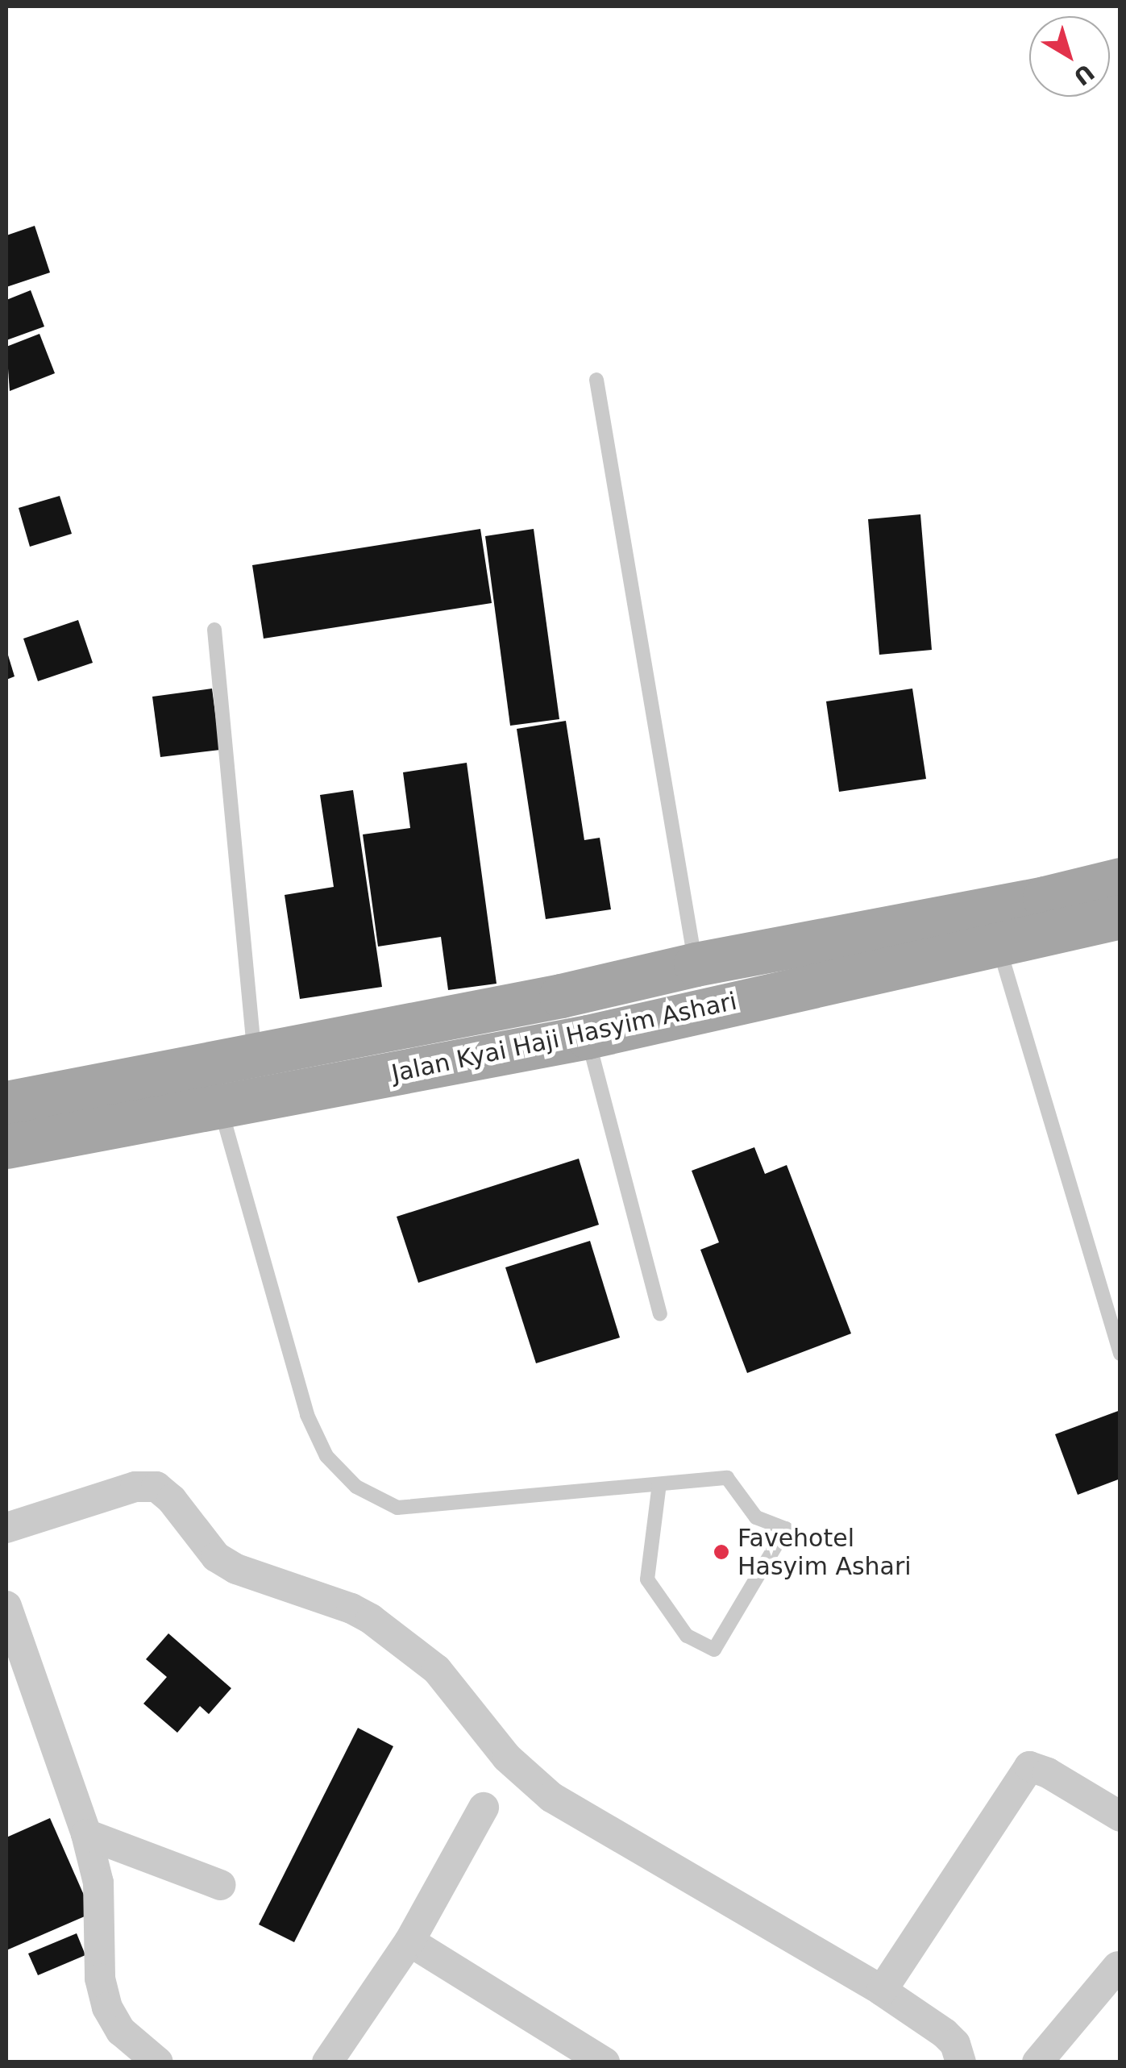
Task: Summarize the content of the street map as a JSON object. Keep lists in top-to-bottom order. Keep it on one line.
{"streets":{"main road":["Jalan Kyai Haji Hasyim Ashari"]},"places":["Favehotel Hasyim Ashari"],"north":"bottom right"}
